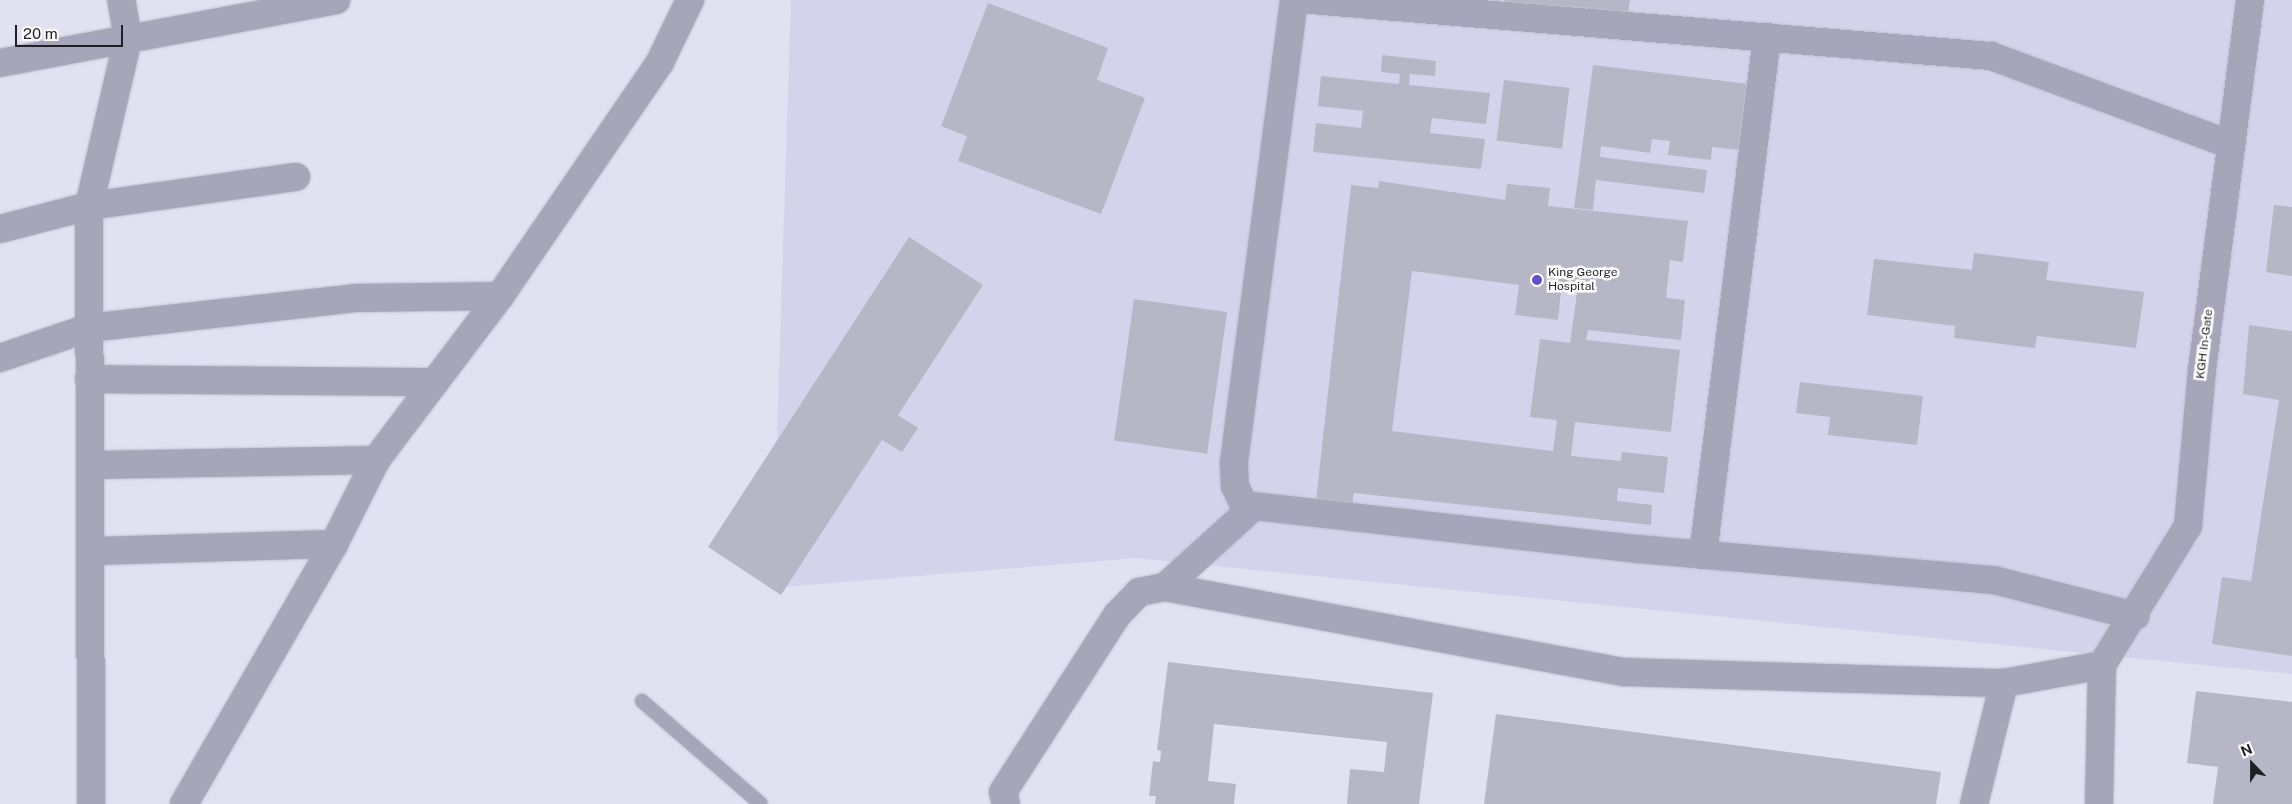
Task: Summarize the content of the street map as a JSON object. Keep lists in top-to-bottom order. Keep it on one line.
{"streets":{"street":["KGH In-Gate"]},"places":["King George Hospital"],"scale_bar":"20 m","north":"top"}
